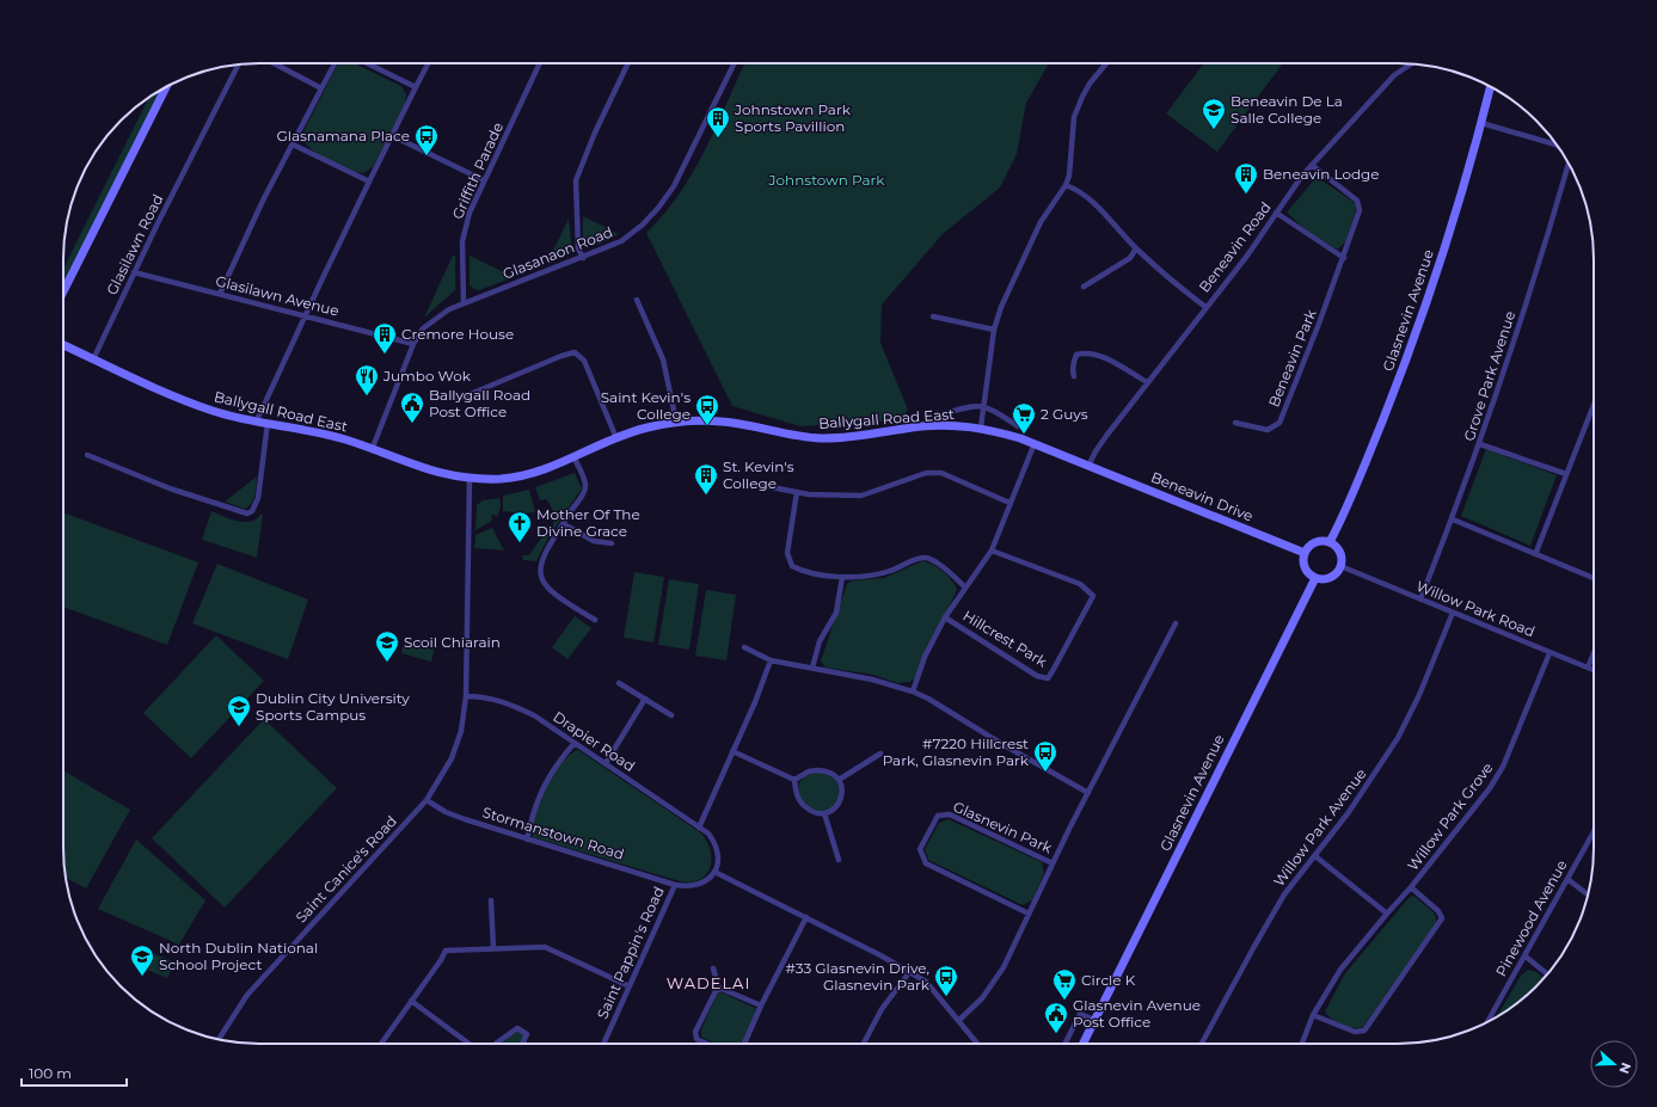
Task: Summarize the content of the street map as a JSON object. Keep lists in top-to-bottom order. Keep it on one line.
{"streets":{"main road":["Glasnevin Avenue","Ballygall Road East","Beneavin Drive"],"street":["Griffith Parade","Glasilawn Road","Beneavin Road","Glasanaon Road","Glasilawn Avenue","Beneavin Park","Grove Park Avenue","Willow Park Road","Hillcrest Park","Drapier Road","Willow Park Grove","Glasnevin Park","Willow Park Avenue","Stormanstown Road","Saint Canice's Road","Pinewood Avenue","Saint Pappin's Road"]},"crossings":[["Griffith Parade","Glasanaon Road"],["Glasilawn Road","Glasilawn Avenue"],["Glasilawn Road","Ballygall Road East"],["Beneavin Road","Beneavin Park"],["Beneavin Road","Ballygall Road East"],["Beneavin Road","Beneavin Drive"],["Glasanaon Road","Glasilawn Avenue"],["Glasanaon Road","Ballygall Road East"],["Glasnevin Avenue","Beneavin Drive"],["Glasnevin Avenue","Willow Park Road"],["Grove Park Avenue","Willow Park Road"],["Ballygall Road East","Beneavin Drive"],["Ballygall Road East","Hillcrest Park"],["Ballygall Road East","Saint Canice's Road"],["Beneavin Drive","Willow Park Road"],["Willow Park Road","Willow Park Grove"],["Willow Park Road","Willow Park Avenue"],["Drapier Road","Saint Canice's Road"],["Stormanstown Road","Saint Canice's Road"],["Stormanstown Road","Saint Pappin's Road"]],"districts":["WADELAI"],"parks":["Johnstown Park"],"places":{"school or university":["Beneavin De La Salle College","Scoil Chiarain","Dublin City University Sports Campus","North Dublin National School Project"],"building":["Johnstown Park Sports Pavillion","Beneavin Lodge","Cremore House","St. Kevin's College"],"bus stop":["Glasnamana Place","Saint Kevin's College","#7220 Hillcrest Park, Glasnevin Park","#33 Glasnevin Drive, Glasnevin Park"],"restaurant":["Jumbo Wok"],"public building":["Ballygall Road Post Office","Glasnevin Avenue Post Office"],"supermarket":["2 Guys","Circle K"],"church":["Mother Of The Divine Grace"]},"scale_bar":"100 m","north":"right"}
